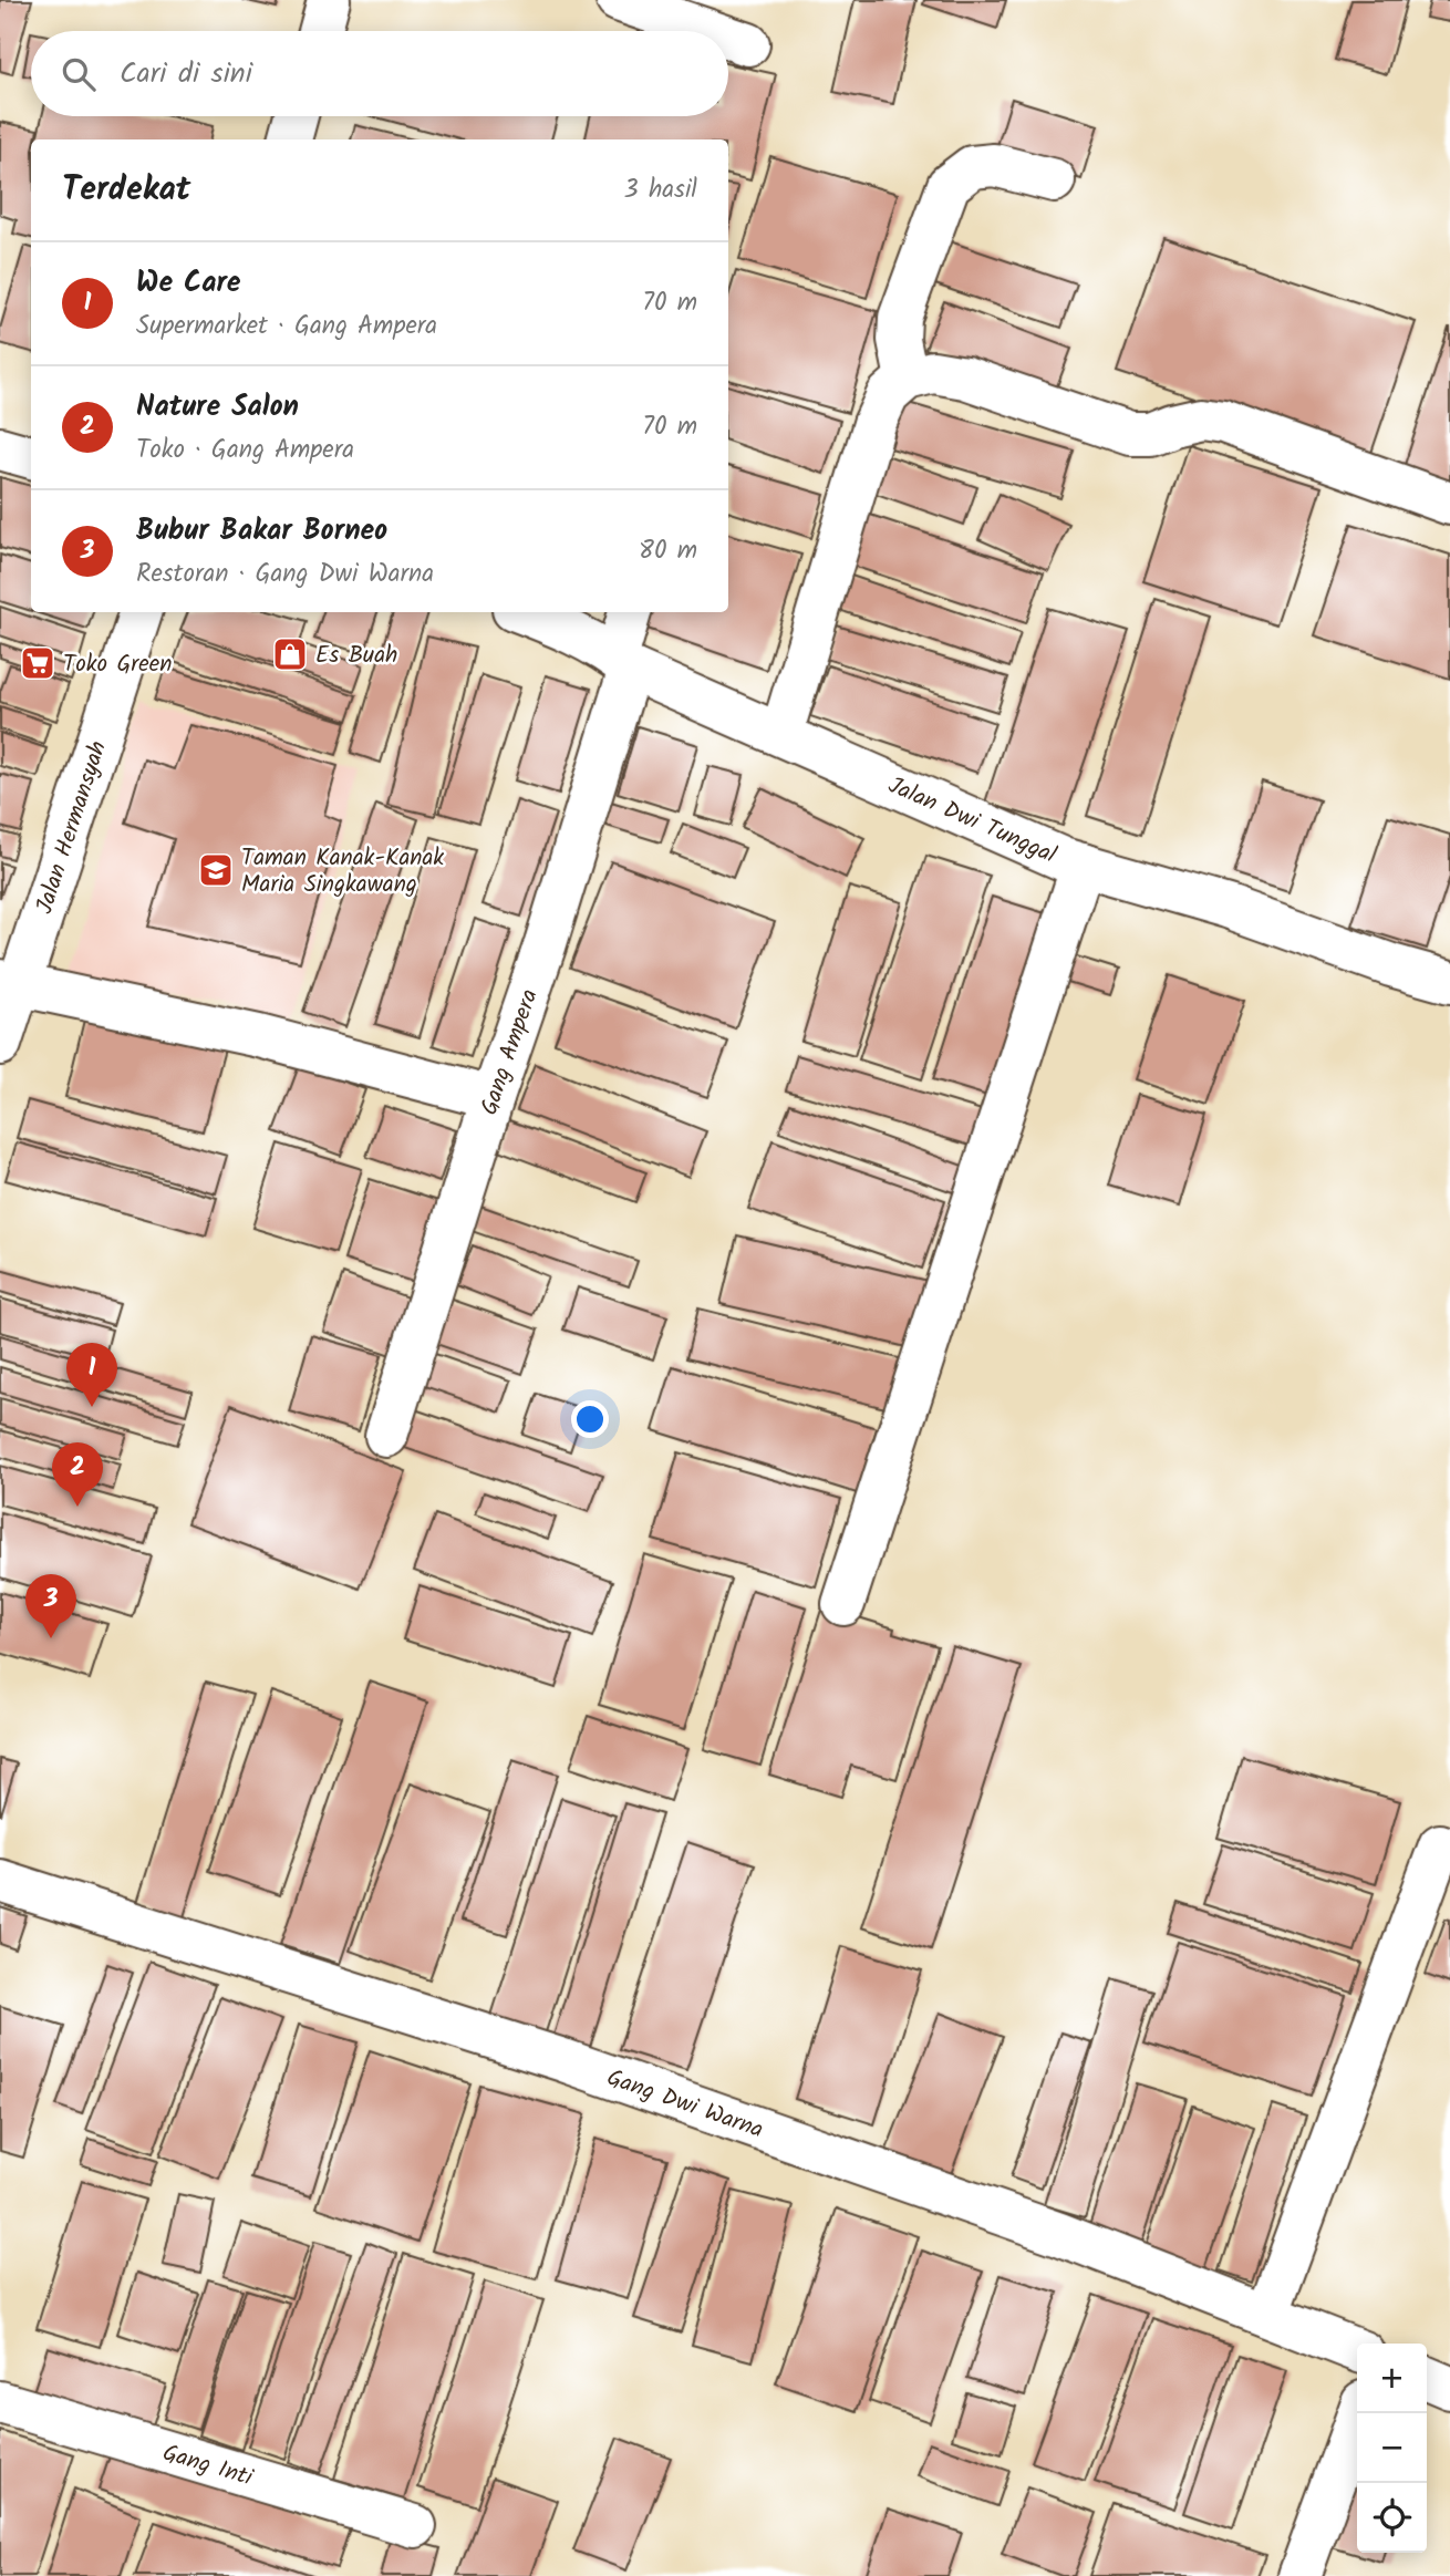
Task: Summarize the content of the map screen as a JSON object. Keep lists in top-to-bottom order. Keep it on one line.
{"streets":{"street":["Jalan Dwi Tunggal","Jalan Hermansyah","Gang Ampera","Gang Dwi Warna","Gang Inti"]},"crossings":[["Jalan Dwi Tunggal","Gang Ampera"]],"places":{"shop":["Es Buah"],"supermarket":["Toko Green"],"school or university":["Taman Kanak-Kanak Maria Singkawang"]},"page":{"search":"Cari di sini","heading":["Terdekat","3 hasil"],"list":[{"mark":"1","name":"We Care","note":"Supermarket · Gang Ampera","value":"70 m"},{"mark":"2","name":"Nature Salon","note":"Toko · Gang Ampera","value":"70 m"},{"mark":"3","name":"Bubur Bakar Borneo","note":"Restoran · Gang Dwi Warna","value":"80 m"}],"pins":["1","2","3"],"map_buttons":["+","−"]}}
